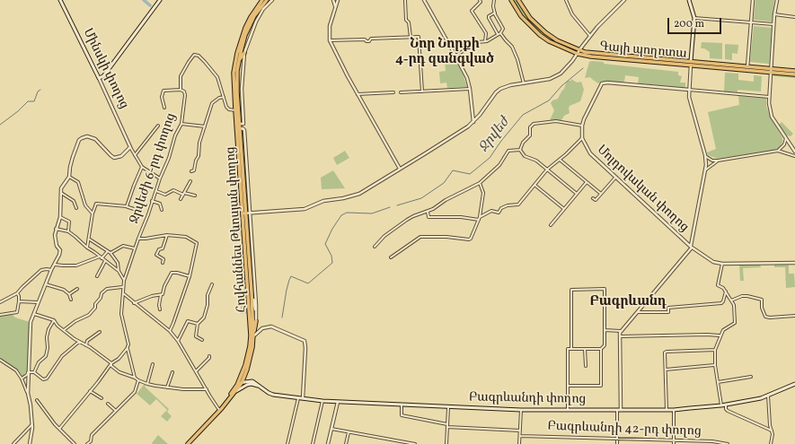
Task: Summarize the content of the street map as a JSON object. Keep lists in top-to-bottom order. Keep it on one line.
{"streets":{"main road":["Գայի պողոտա","Մինսկի փողոց","Հովհաննես Թևոսյան փողոց","Բագրևանդի փողոց"],"street":["Ջրվեժի 6-րդ փողոց","Մոլդովական փողոց","Բագրևանդի 42-րդ փողոց"]},"crossings":[["Ջրվեժի 6-րդ փողոց","Հովհաննես Թևոսյան փողոց"],["Հովհաննես Թևոսյան փողոց","Բագրևանդի փողոց"]],"districts":["Նոր Նորքի 4-րդ զանգված","Բագրևանդ"],"water":["Ջրվեժ"],"scale_bar":"200 m"}
